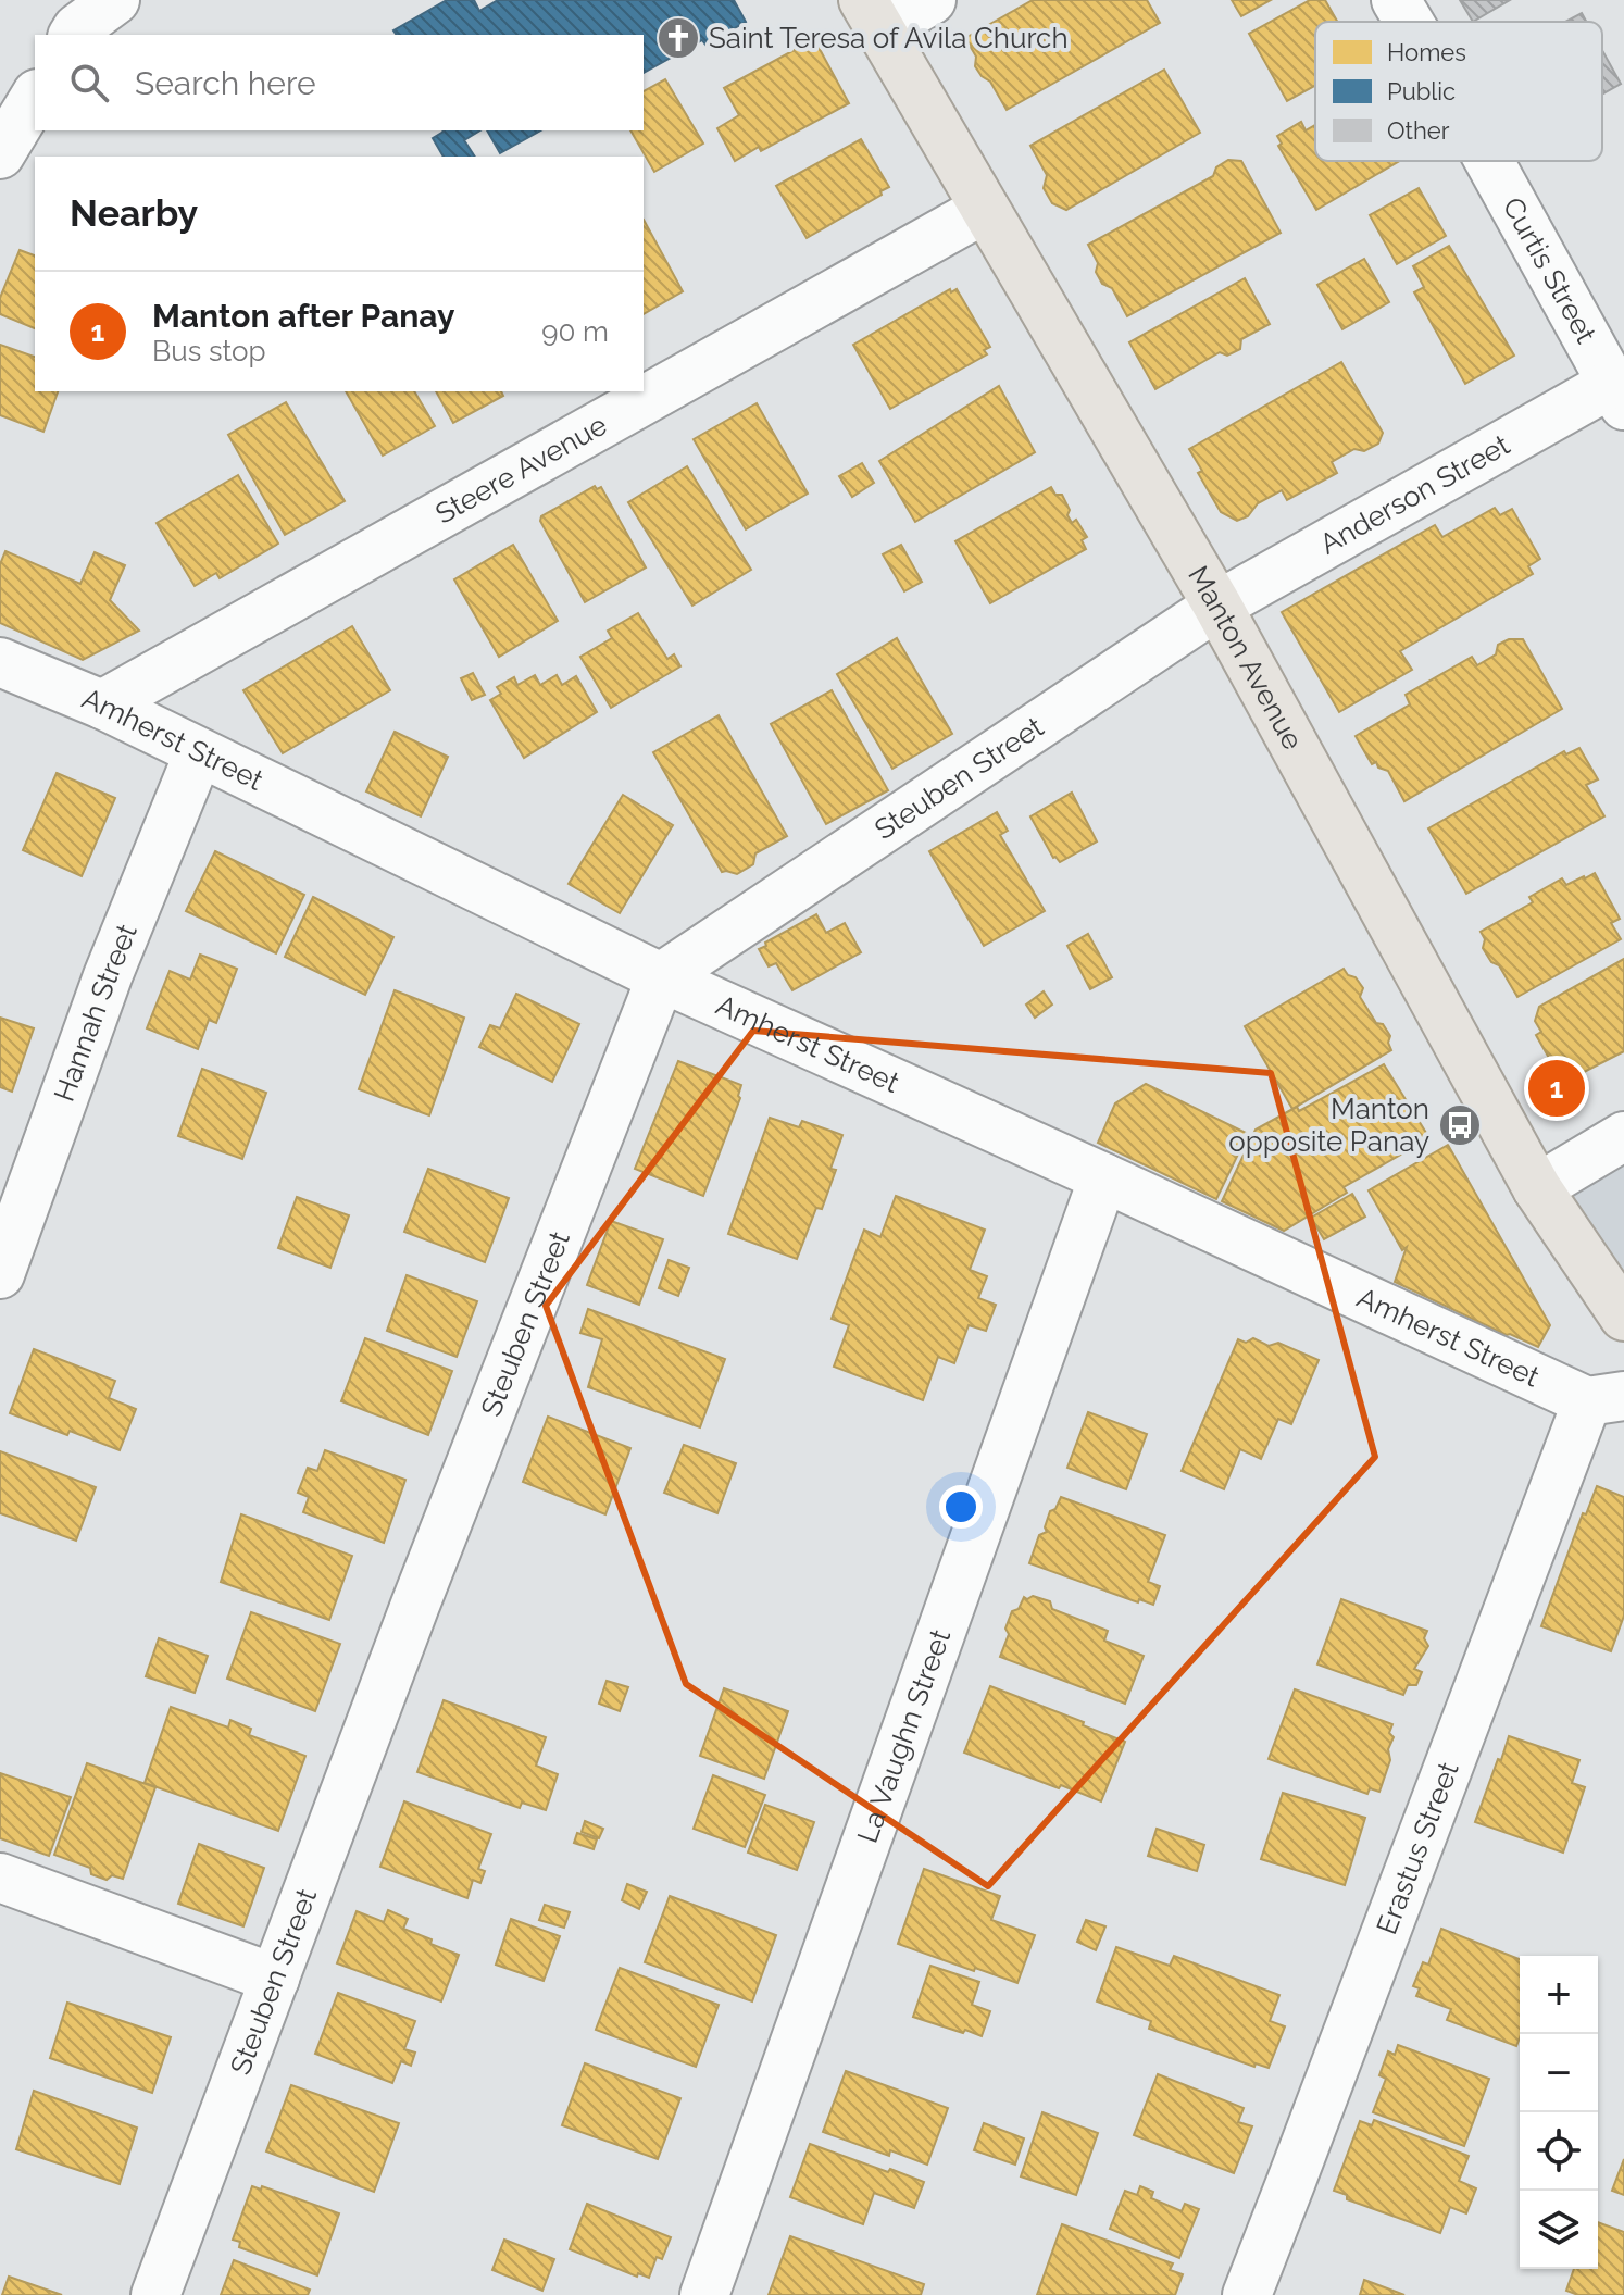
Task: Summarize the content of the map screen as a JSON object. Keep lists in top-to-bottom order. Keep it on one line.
{"streets":{"main road":["Manton Avenue"],"street":["Curtis Street","Steere Avenue","Anderson Street","Amherst Street","Steuben Street","Hannah Street","La Vaughn Street","Erastus Street"]},"crossings":[["Curtis Street","Anderson Street"],["Steere Avenue","Manton Avenue"],["Steere Avenue","Amherst Street"],["Anderson Street","Manton Avenue"],["Anderson Street","Steuben Street"],["Manton Avenue","Steuben Street"],["Amherst Street","Steuben Street"],["Amherst Street","Hannah Street"],["Amherst Street","La Vaughn Street"],["Amherst Street","Erastus Street"]],"places":{"church":["Saint Teresa of Avila Church"],"bus stop":["Manton opposite Panay"]},"legend":["Homes","Public","Other"],"page":{"search":"Search here","heading":"Nearby","list":[{"mark":"1","name":"Manton after Panay","note":"Bus stop","value":"90 m"}],"pins":"1","map_buttons":["+","−"]}}
